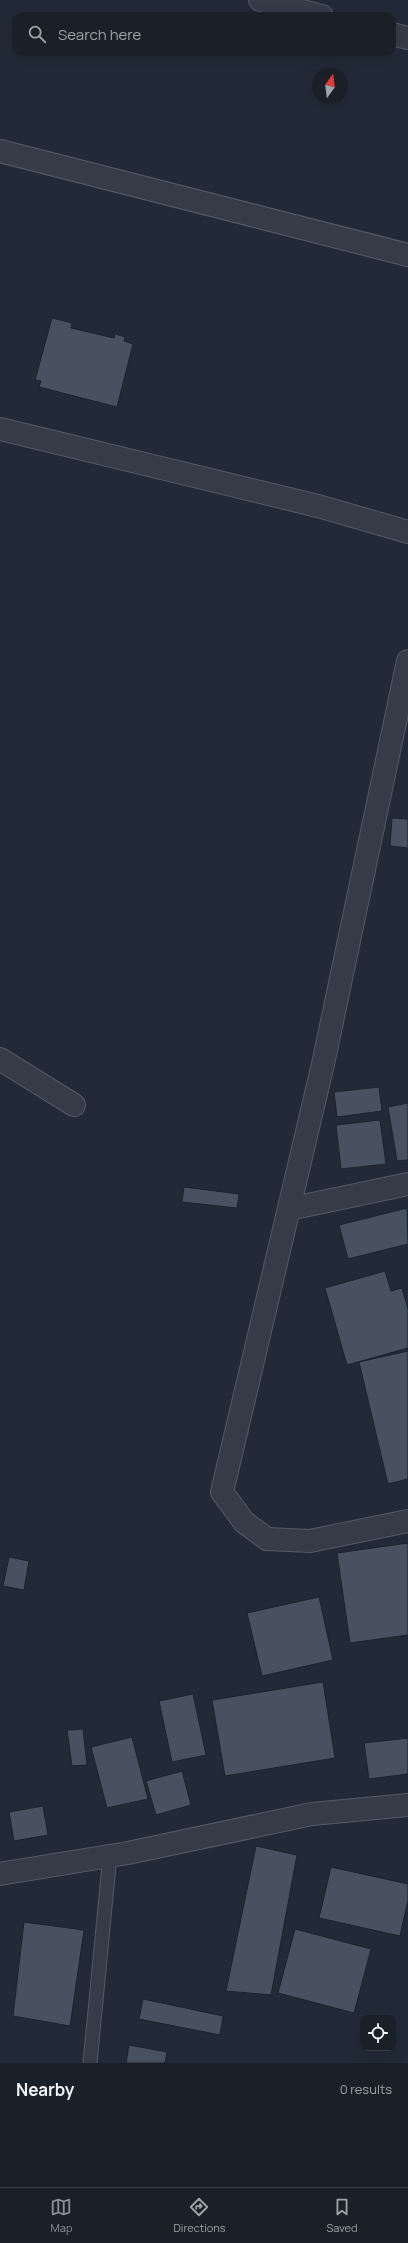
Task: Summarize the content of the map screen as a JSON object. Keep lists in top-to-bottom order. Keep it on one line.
{"north":"top","page":{"search":"Search here","heading":["Nearby","0 results"],"nav":["Map","Directions","Saved"]}}
